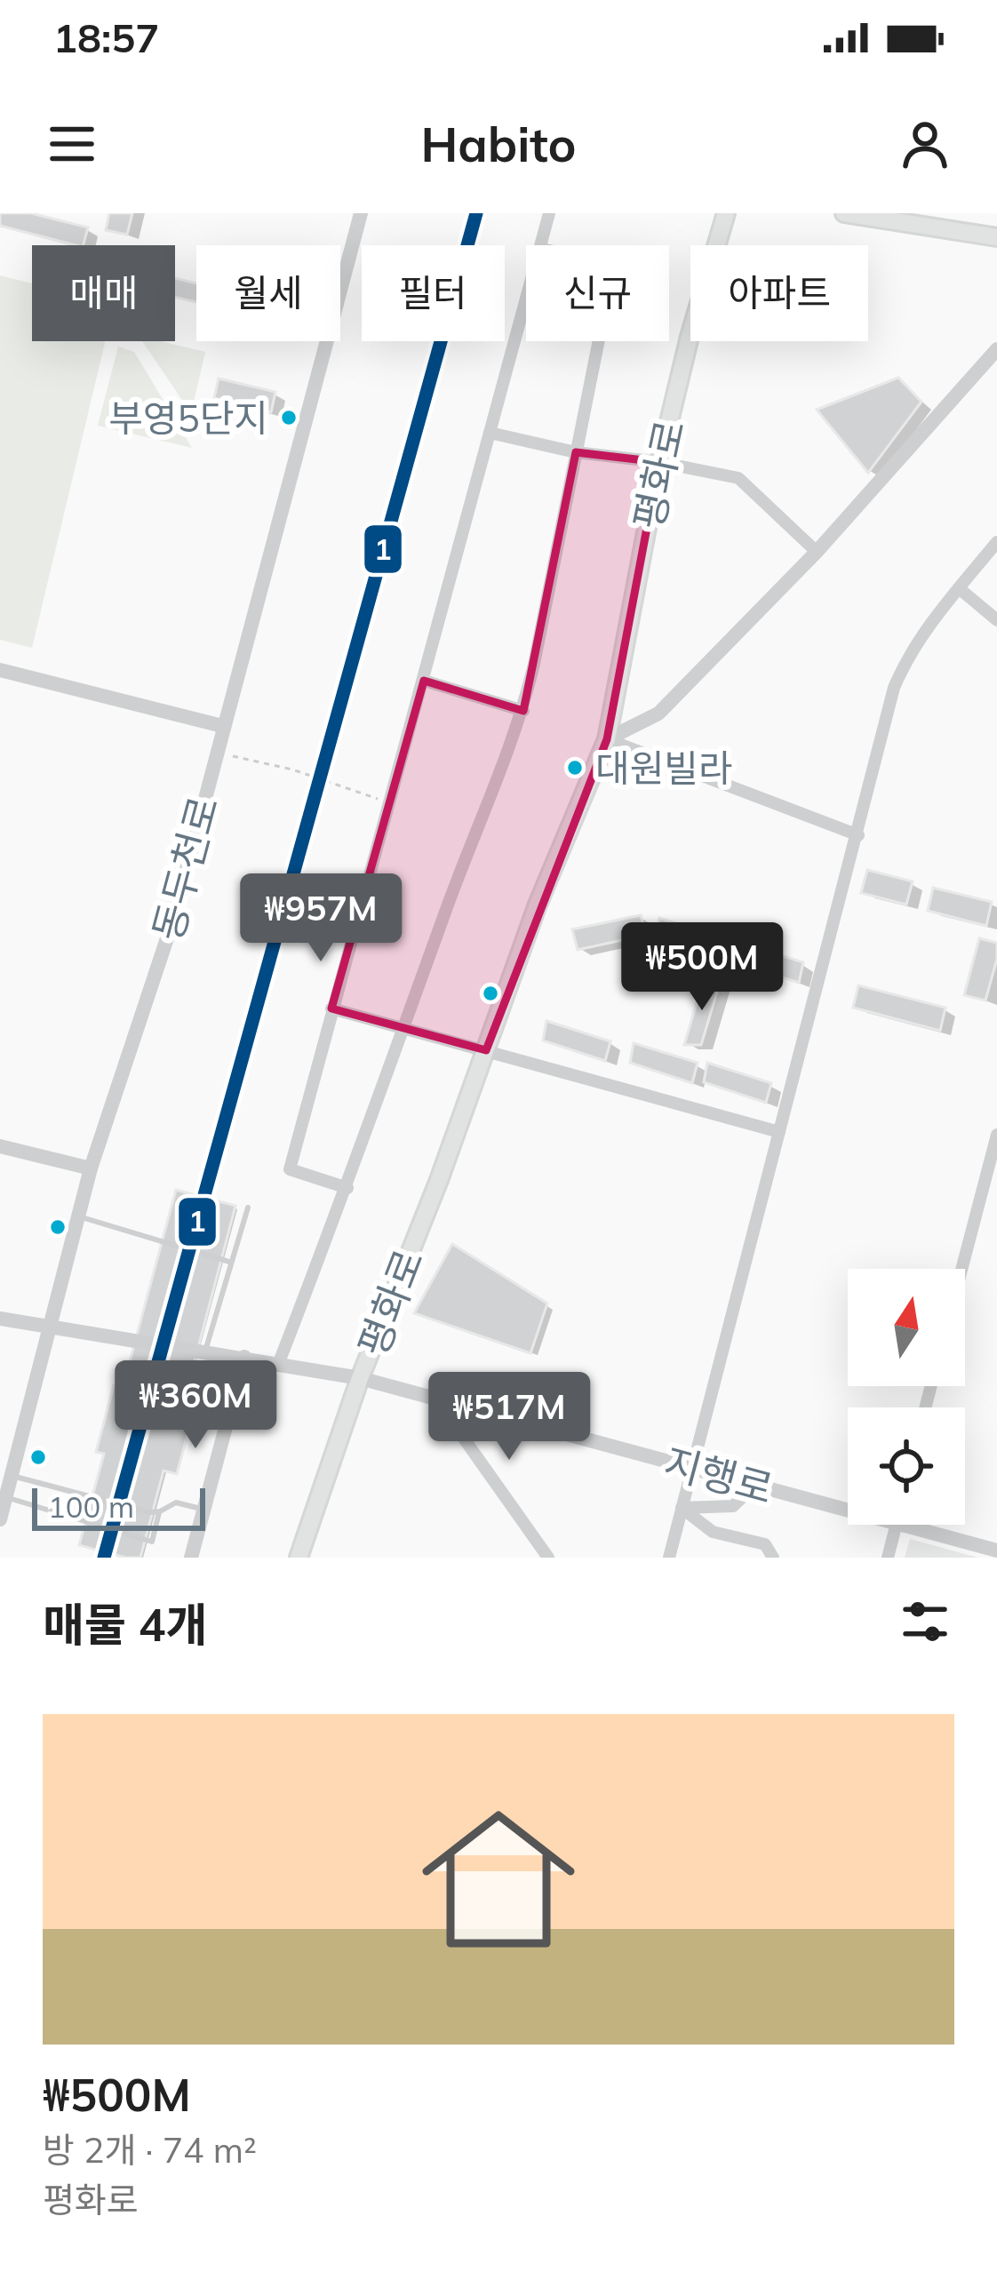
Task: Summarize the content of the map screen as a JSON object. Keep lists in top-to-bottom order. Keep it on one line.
{"streets":{"main road":["평화로"],"street":["동두천로","지행로"]},"crossings":[["평화로","지행로"],["동두천로","지행로"]],"places":["부영5단지","대원빌라"],"lines":["transit line 1"],"scale_bar":"100 m","north":"top","page":{"status":"18:57","header":"Habito","chip":["매매","월세","필터","신규","아파트"],"price":["₩957M","₩500M","₩360M","₩517M"],"scale":"100 m","heading":"매물 4개","list":[{"name":"₩500M","note":"방 2개 · 74 m² · 평화로"}]}}
